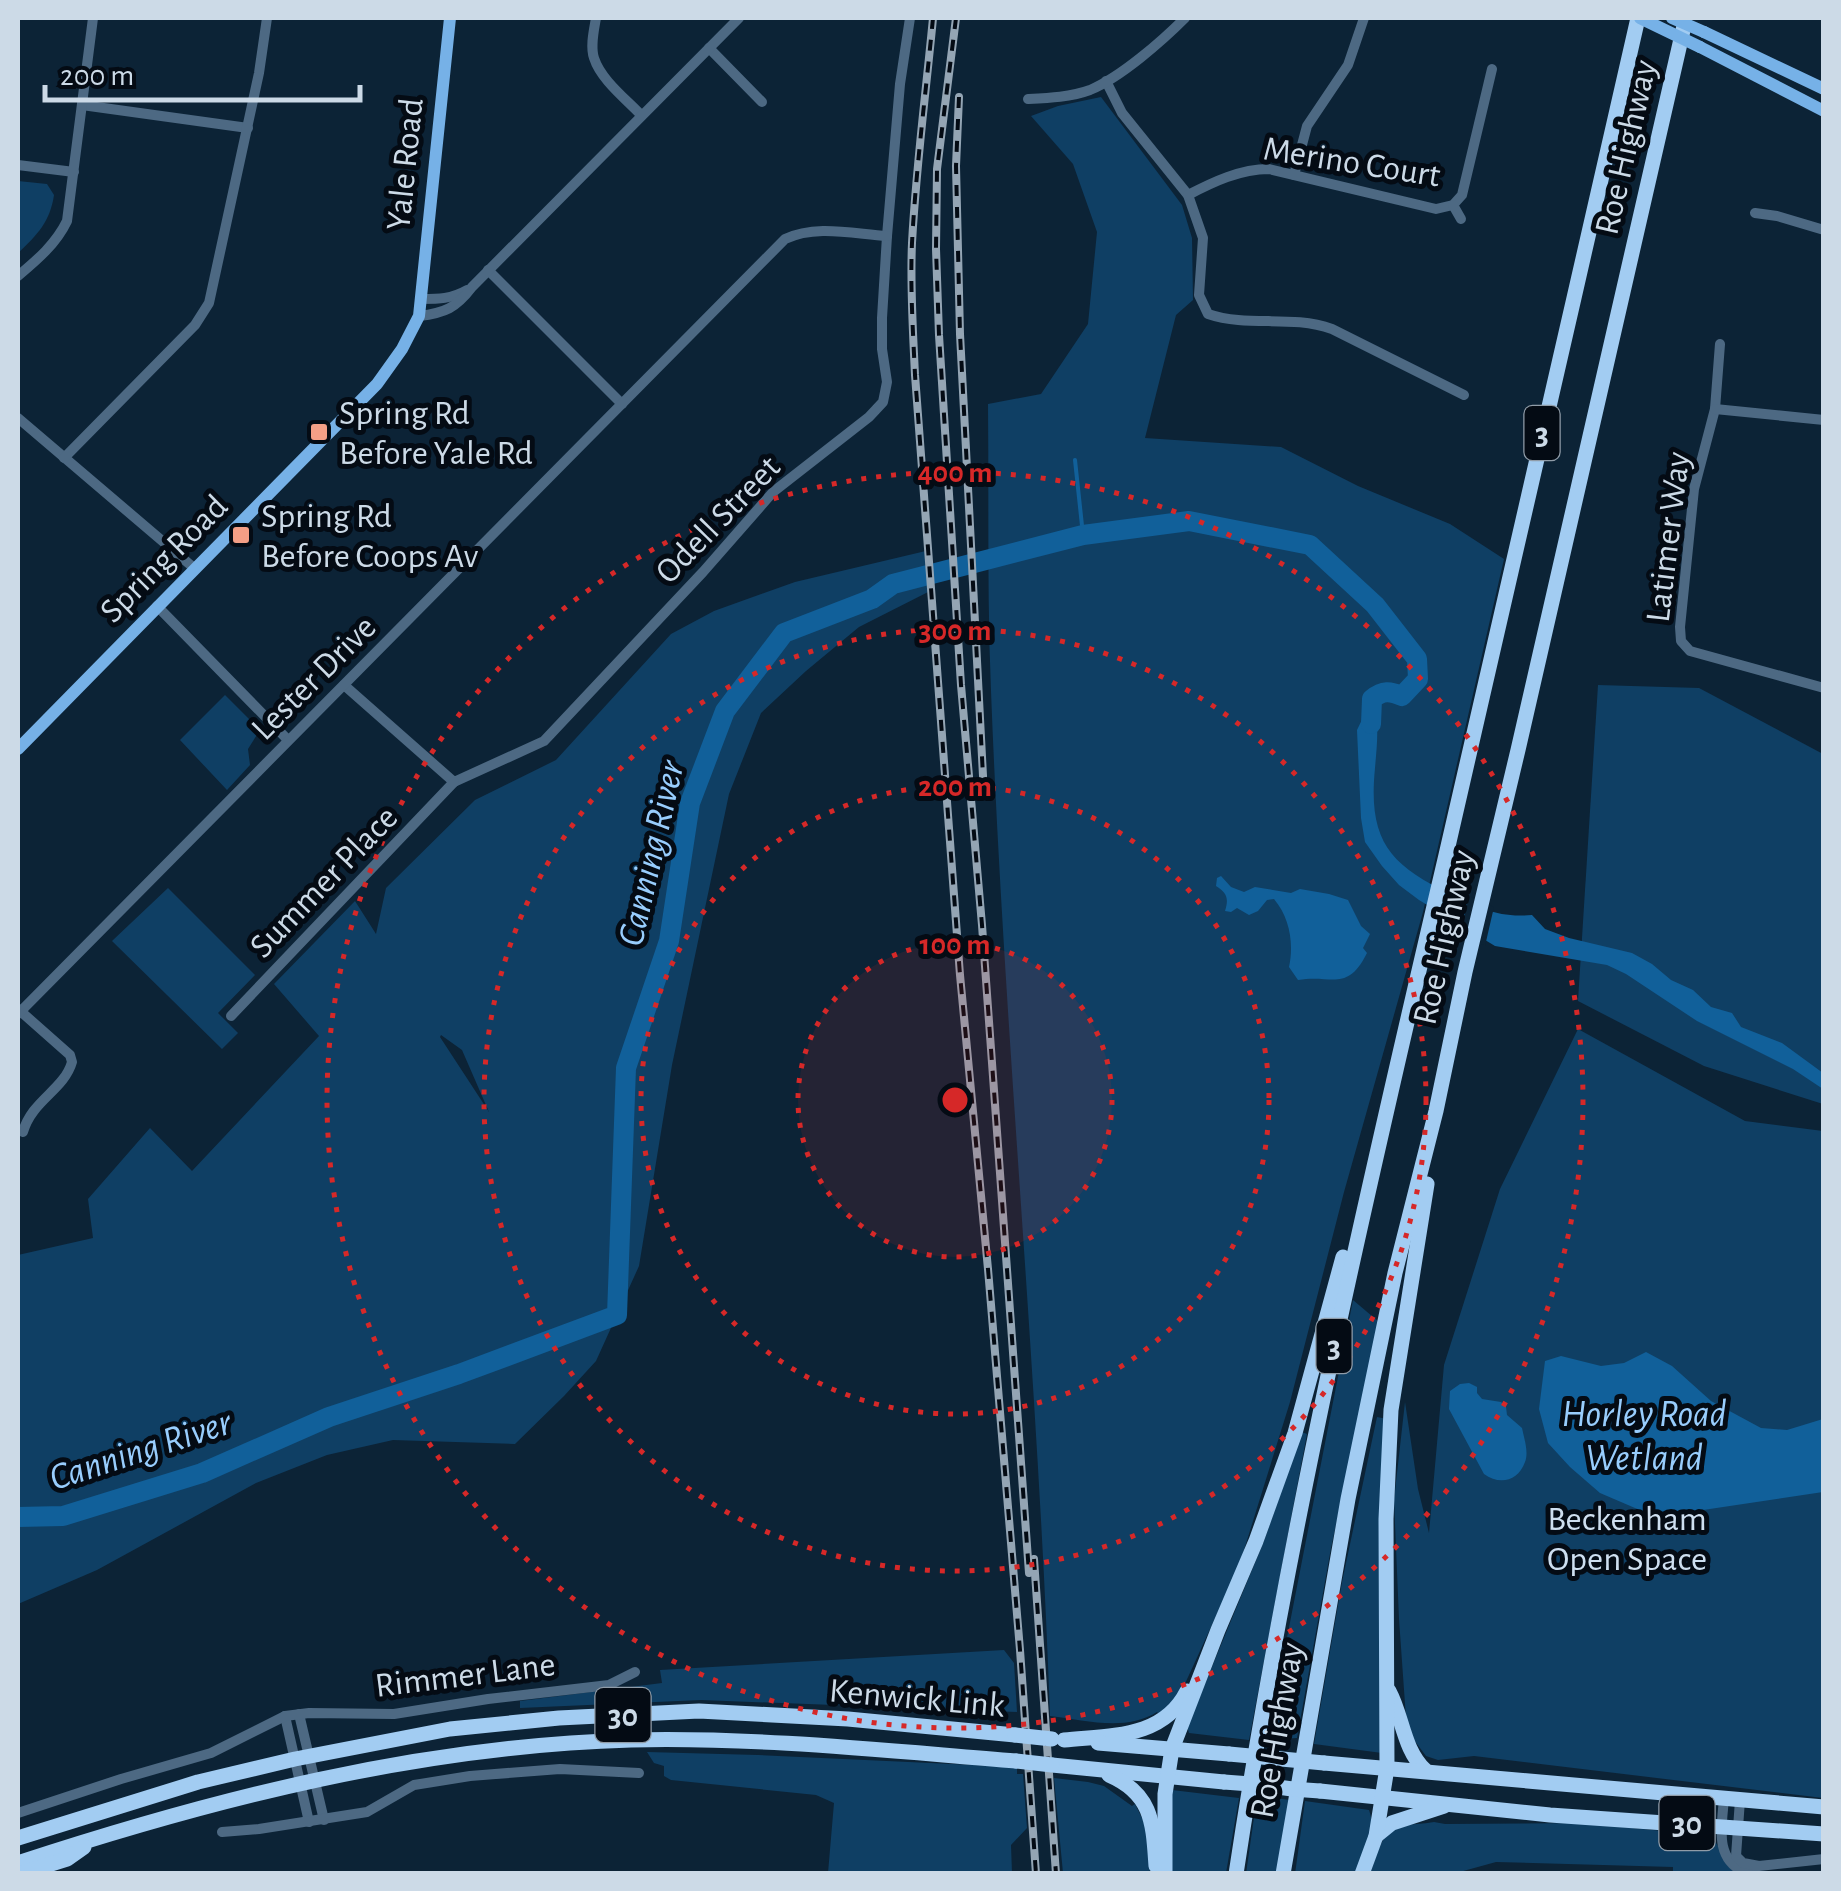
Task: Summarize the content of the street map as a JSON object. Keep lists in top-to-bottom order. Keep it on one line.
{"streets":{"highway":["Roe Highway","3","Kenwick Link","30"],"main road":["Yale Road","Spring Road"],"street":["Merino Court","Odell Street","Latimer Way","Lester Drive","Summer Place","Rimmer Lane"]},"crossings":[["Yale Road","Spring Road"],["Odell Street","Lester Drive"],["Odell Street","Summer Place"]],"water":["Canning River","Horley Road Wetland"],"parks":["Beckenham Open Space"],"places":{"transit":["Spring Rd Before Yale Rd","Spring Rd Before Coops Av"]},"scale_bar":"200 m","rings":["400 m","300 m","200 m","100 m"]}
